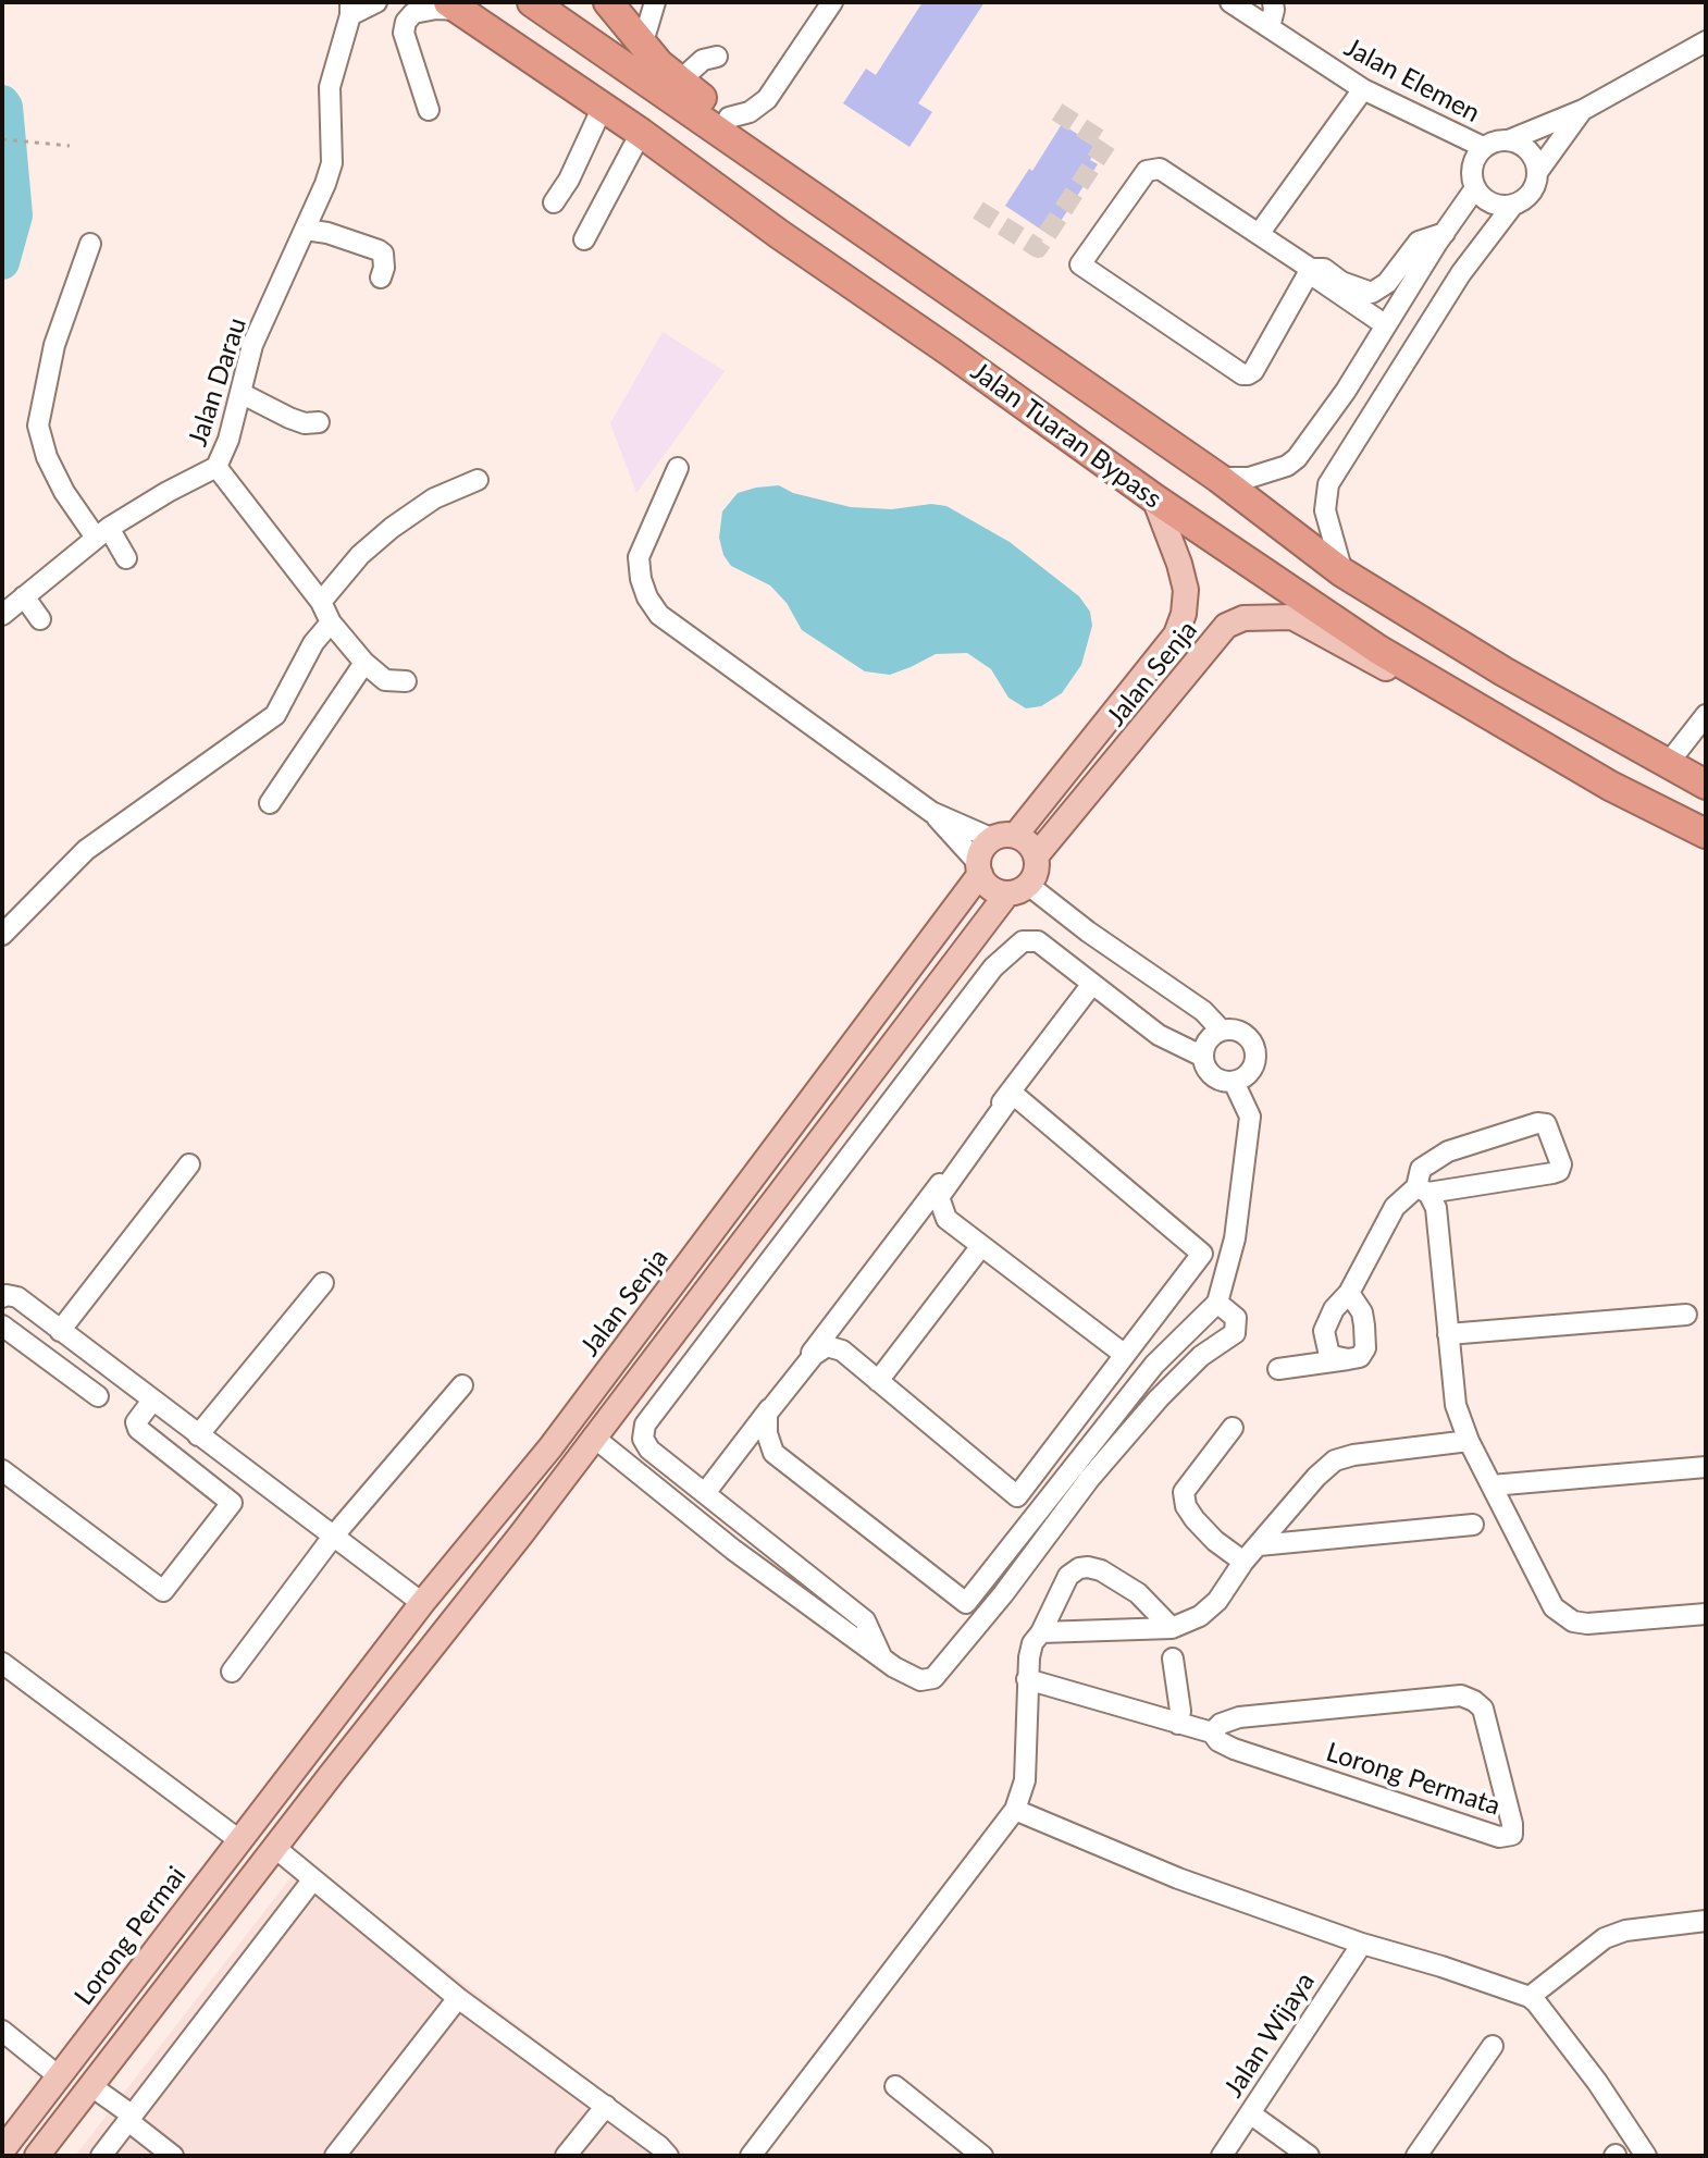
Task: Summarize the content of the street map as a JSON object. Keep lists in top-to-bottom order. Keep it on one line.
{"streets":{"highway":["Jalan Tuaran Bypass"],"main road":["Jalan Senja","Lorong Permai"],"street":["Jalan Elemen","Jalan Darau","Lorong Permata","Jalan Wijaya"]},"crossings":[["Jalan Tuaran Bypass","Jalan Senja"],["Jalan Senja","Lorong Permai"]]}
